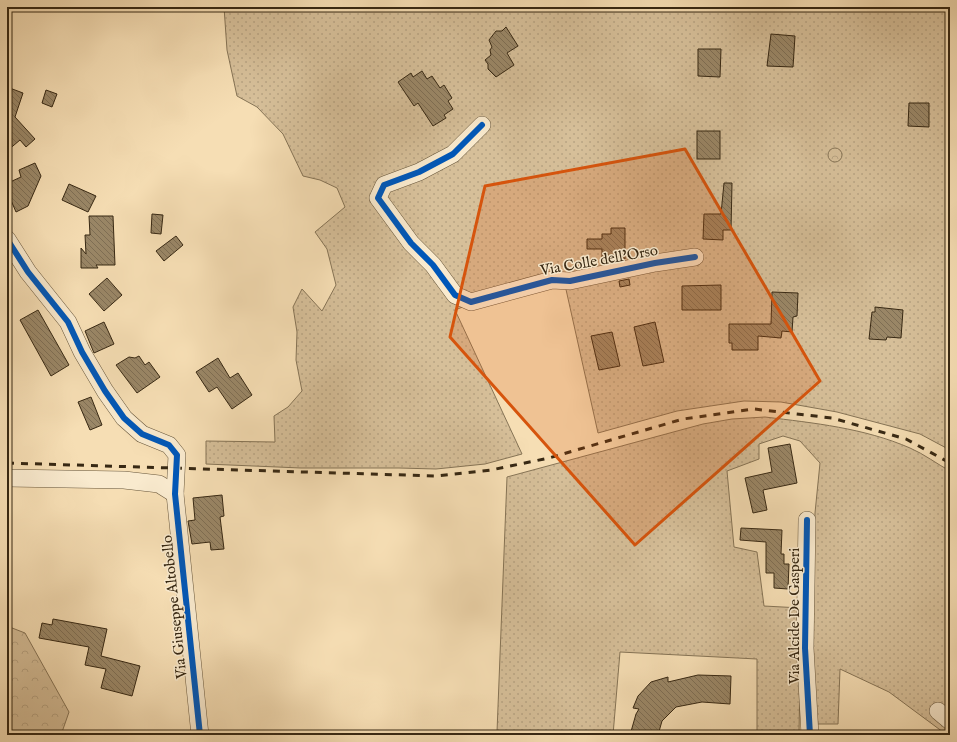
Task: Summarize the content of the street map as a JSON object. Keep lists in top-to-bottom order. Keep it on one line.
{"streets":{"street":["Via Colle dell'Orso","Via Giuseppe Altobello","Via Alcide De Gasperi"]}}
